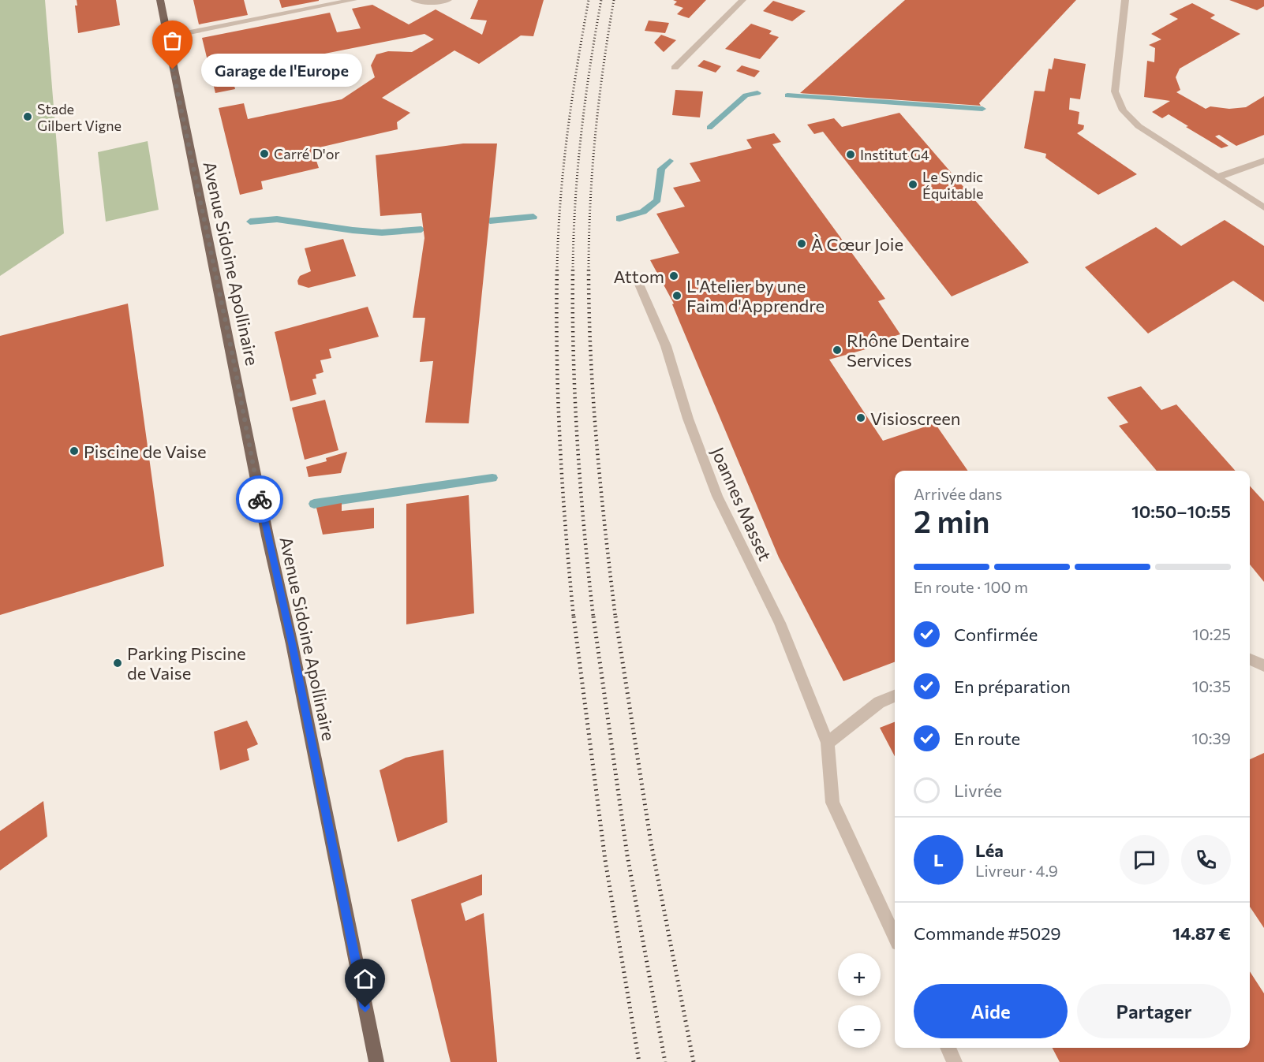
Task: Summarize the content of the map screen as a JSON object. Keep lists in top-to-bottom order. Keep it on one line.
{"streets":{"main road":["Avenue Sidoine Apollinaire"],"street":["Joannes Masset"]},"places":["Garage de l'Europe","Stade Gilbert Vigne","Carré D'or","Institut G4","Le Syndic Équitable","À Cœur Joie","Attom","L'Atelier by une Faim d'Apprendre","Rhône Dentaire Services","Visioscreen","Piscine de Vaise","Parking Piscine de Vaise"],"page":{"bubble":"Garage de l'Europe","heading":["2 min","Arrivée dans","10:50–10:55"],"panel":["Léa","Livreur · 4.9","Commande #5029","14.87 €"],"bar":"En route · 100 m","list":[["Confirmée","10:25"],["En préparation","10:35"],["En route","10:39"],"Livrée"],"round":"L","map_buttons":["+","−"],"buttons":["Aide","Partager"]}}
